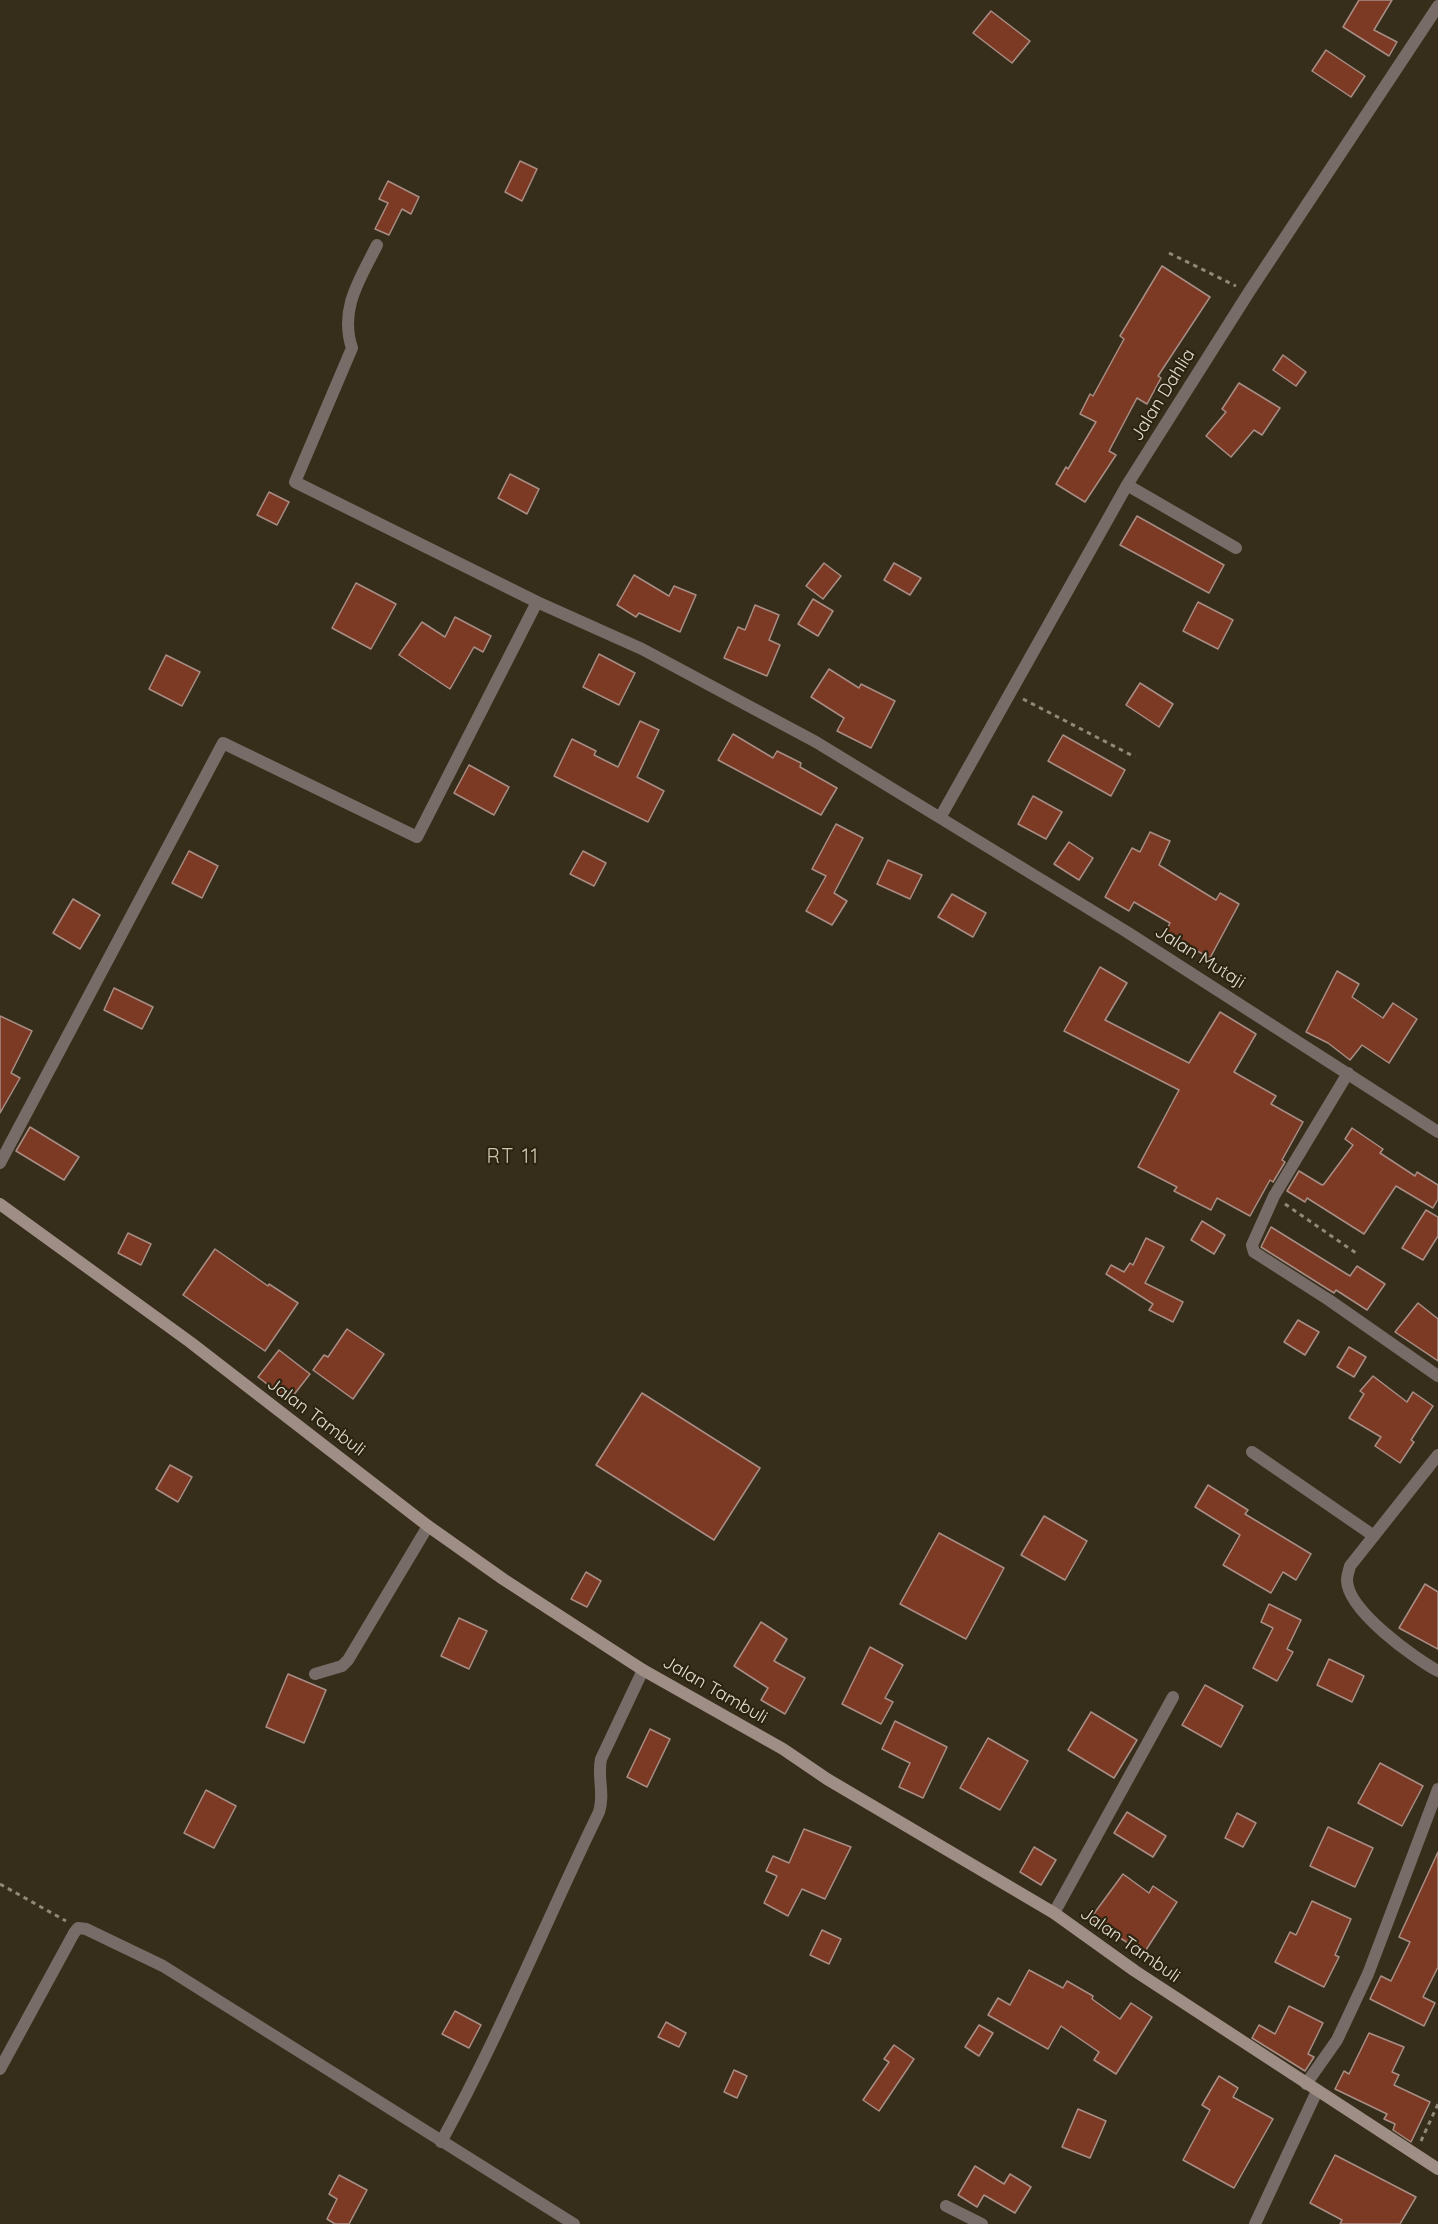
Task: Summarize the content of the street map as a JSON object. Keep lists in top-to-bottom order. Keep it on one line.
{"streets":{"street":["Jalan Dahlia","Jalan Mutaji","Jalan Tambuli"]},"crossings":[["Jalan Dahlia","Jalan Mutaji"]],"districts":["RT 11"]}
